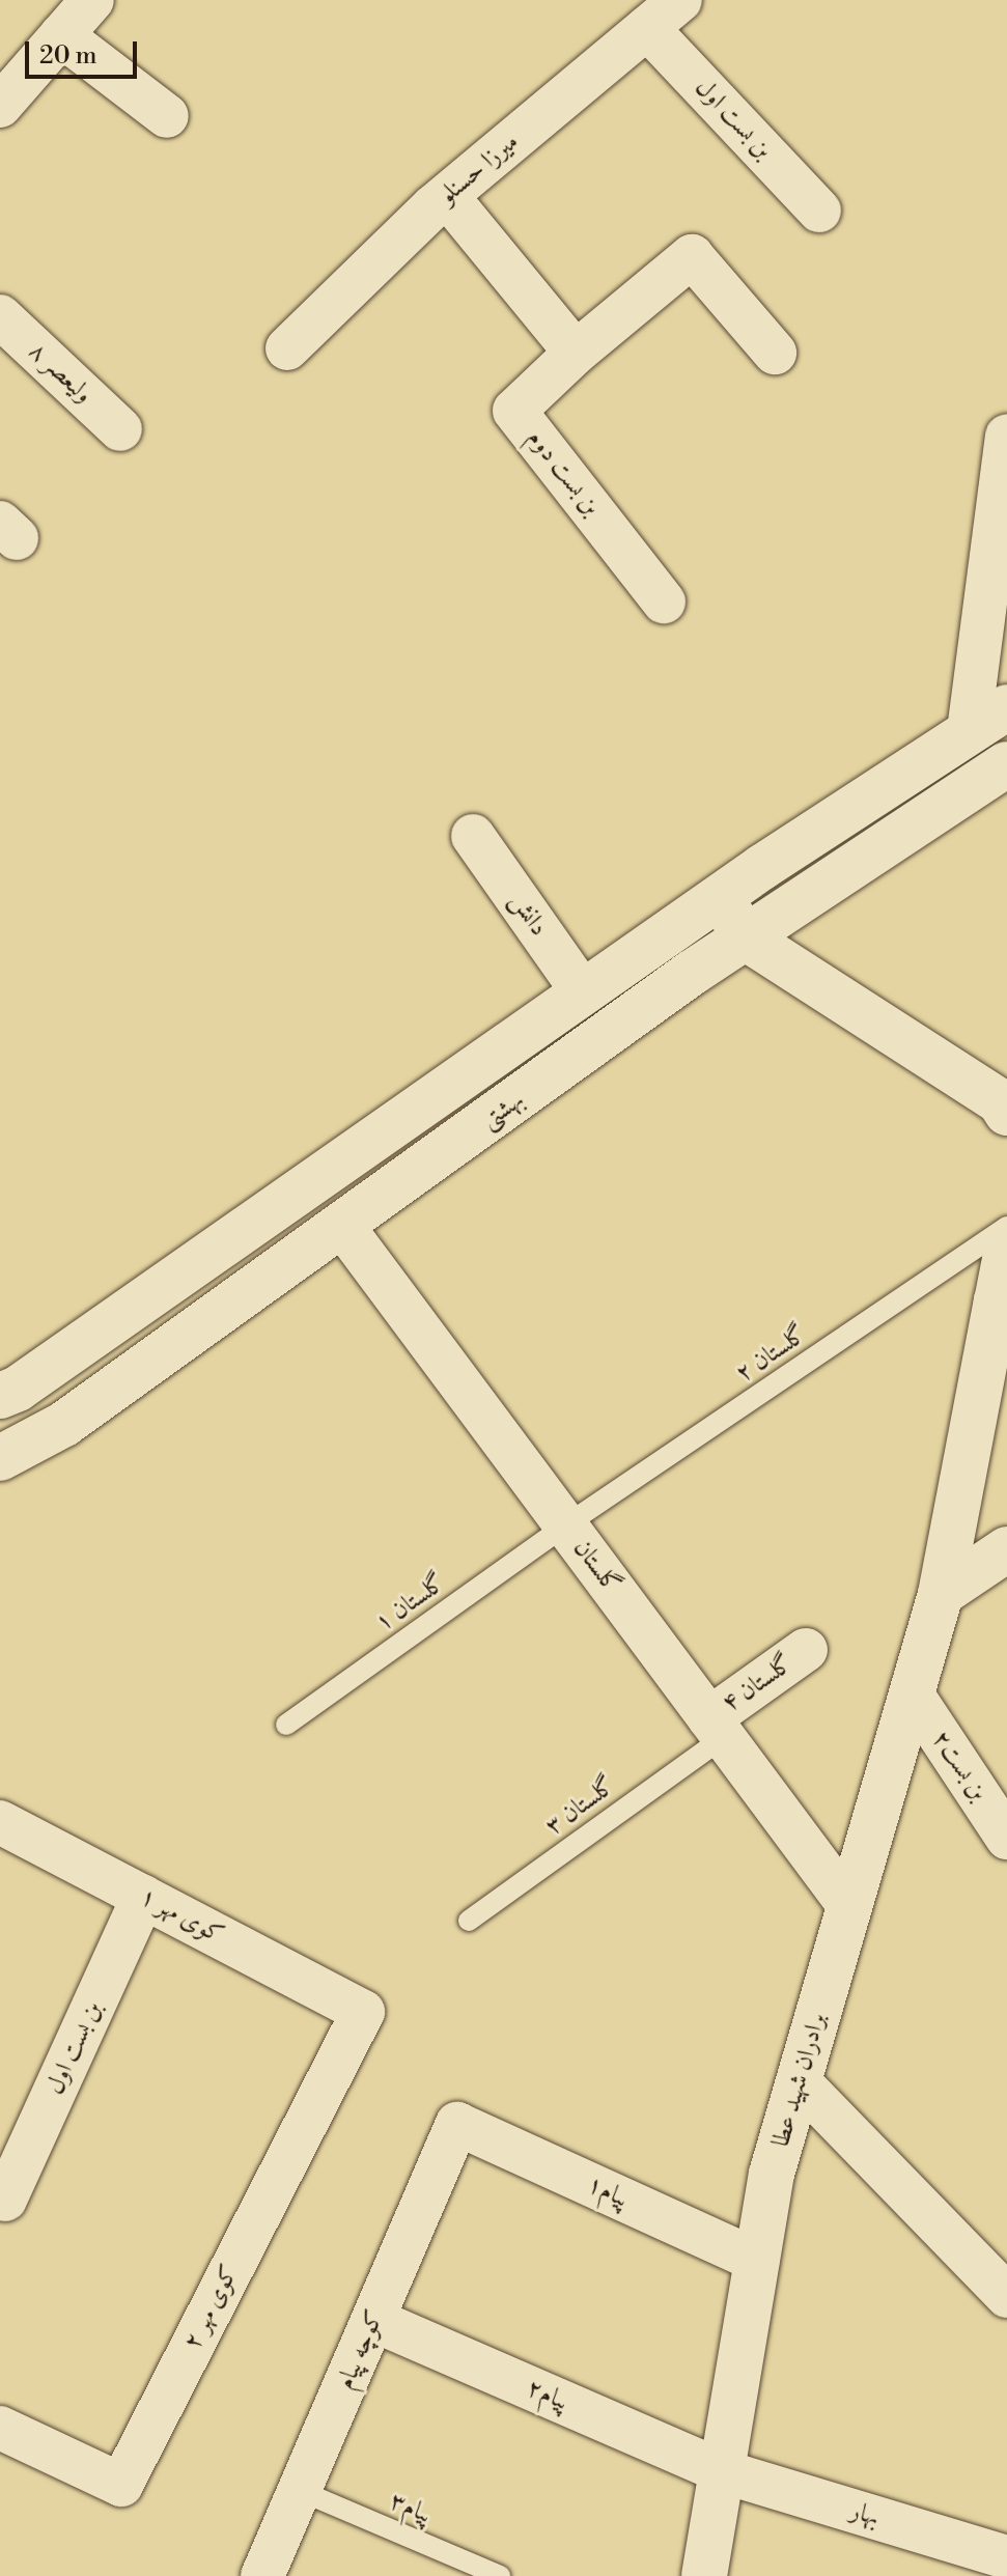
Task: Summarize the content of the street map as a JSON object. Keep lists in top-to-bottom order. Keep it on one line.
{"streets":{"main road":["بهشتی","برادران شهید عطا"],"street":["بن بست اول","میرزا حسنلو","ولیعصر ۸","بن بست دوم","دانش","گلستان","گلستان ۴","بن بست۲","کوی مهر ۱","پیام۱","کوی مهر ۲","کوچه پیام","پیام۲","بهار"],"lane":["گلستان ۲","گلستان ۱","گلستان ۳","پیام۳"]},"crossings":[["بن بست اول","میرزا حسنلو"],["بن بست اول","کوی مهر ۱"],["دانش","بهشتی"],["بهشتی","گلستان"],["گلستان ۲","گلستان"],["گلستان ۲","گلستان ۱"],["گلستان","گلستان ۱"],["گلستان","گلستان ۴"],["گلستان","گلستان ۳"],["گلستان","برادران شهید عطا"],["گلستان ۴","گلستان ۳"],["بن بست۲","برادران شهید عطا"],["کوی مهر ۱","کوی مهر ۲"],["برادران شهید عطا","پیام۱"],["برادران شهید عطا","پیام۲"],["برادران شهید عطا","بهار"],["پیام۱","کوچه پیام"],["کوچه پیام","پیام۲"],["کوچه پیام","پیام۳"],["پیام۲","بهار"]],"scale_bar":"20 m"}
